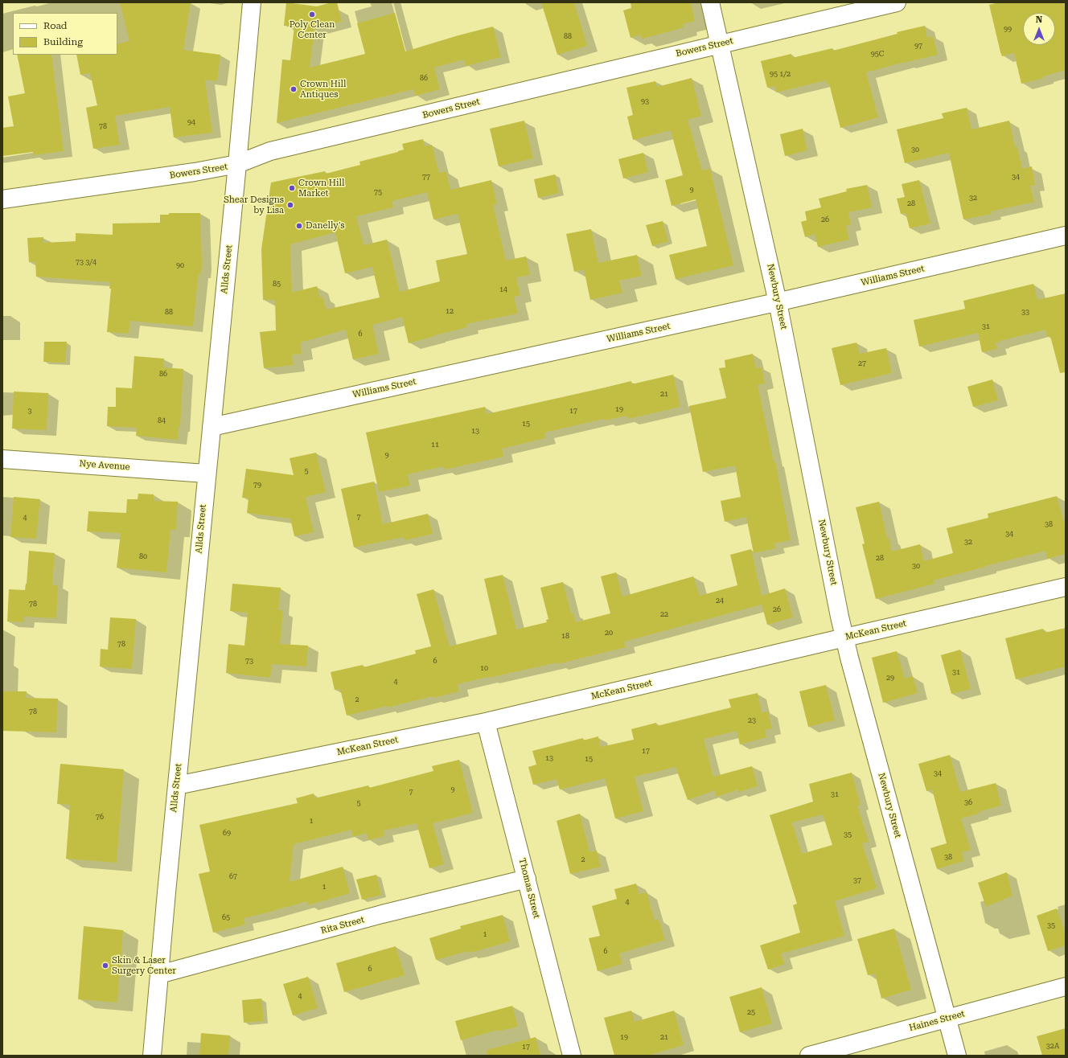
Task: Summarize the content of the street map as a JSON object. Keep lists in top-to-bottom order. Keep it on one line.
{"streets":{"street":["Bowers Street","Allds Street","Williams Street","Newbury Street","Nye Avenue","McKean Street","Thomas Street","Rita Street","Haines Street"]},"crossings":[["Bowers Street","Allds Street"],["Bowers Street","Newbury Street"],["Allds Street","Williams Street"],["Allds Street","Nye Avenue"],["Allds Street","McKean Street"],["Allds Street","Rita Street"],["Williams Street","Newbury Street"],["Newbury Street","McKean Street"],["Newbury Street","Haines Street"],["McKean Street","Thomas Street"],["Thomas Street","Rita Street"]],"places":["Poly Clean Center","Crown Hill Antiques","Crown Hill Market","Shear Designs by Lisa","Danelly's","Skin & Laser Surgery Center"],"house_numbers":["99","88","97","95C","95 1/2","86","93","94","78","30","77","34","9","75","32","28","26","73 3/4","90","85","14","12","88","33","31","6","27","86","21","19","3","17","84","15","13","11","9","5","79","7","4","38","34","32","80","28","30","24","78","26","22","20","18","78","73","6","10","31","29","4","2","78","23","17","13","15","34","9","7","31","36","5","76","1","69","35","38","2","67","37","1","4","65","35","1","6","6","4","25","19","21","32A","17"],"legend":["Road","Building"],"north":"top"}
